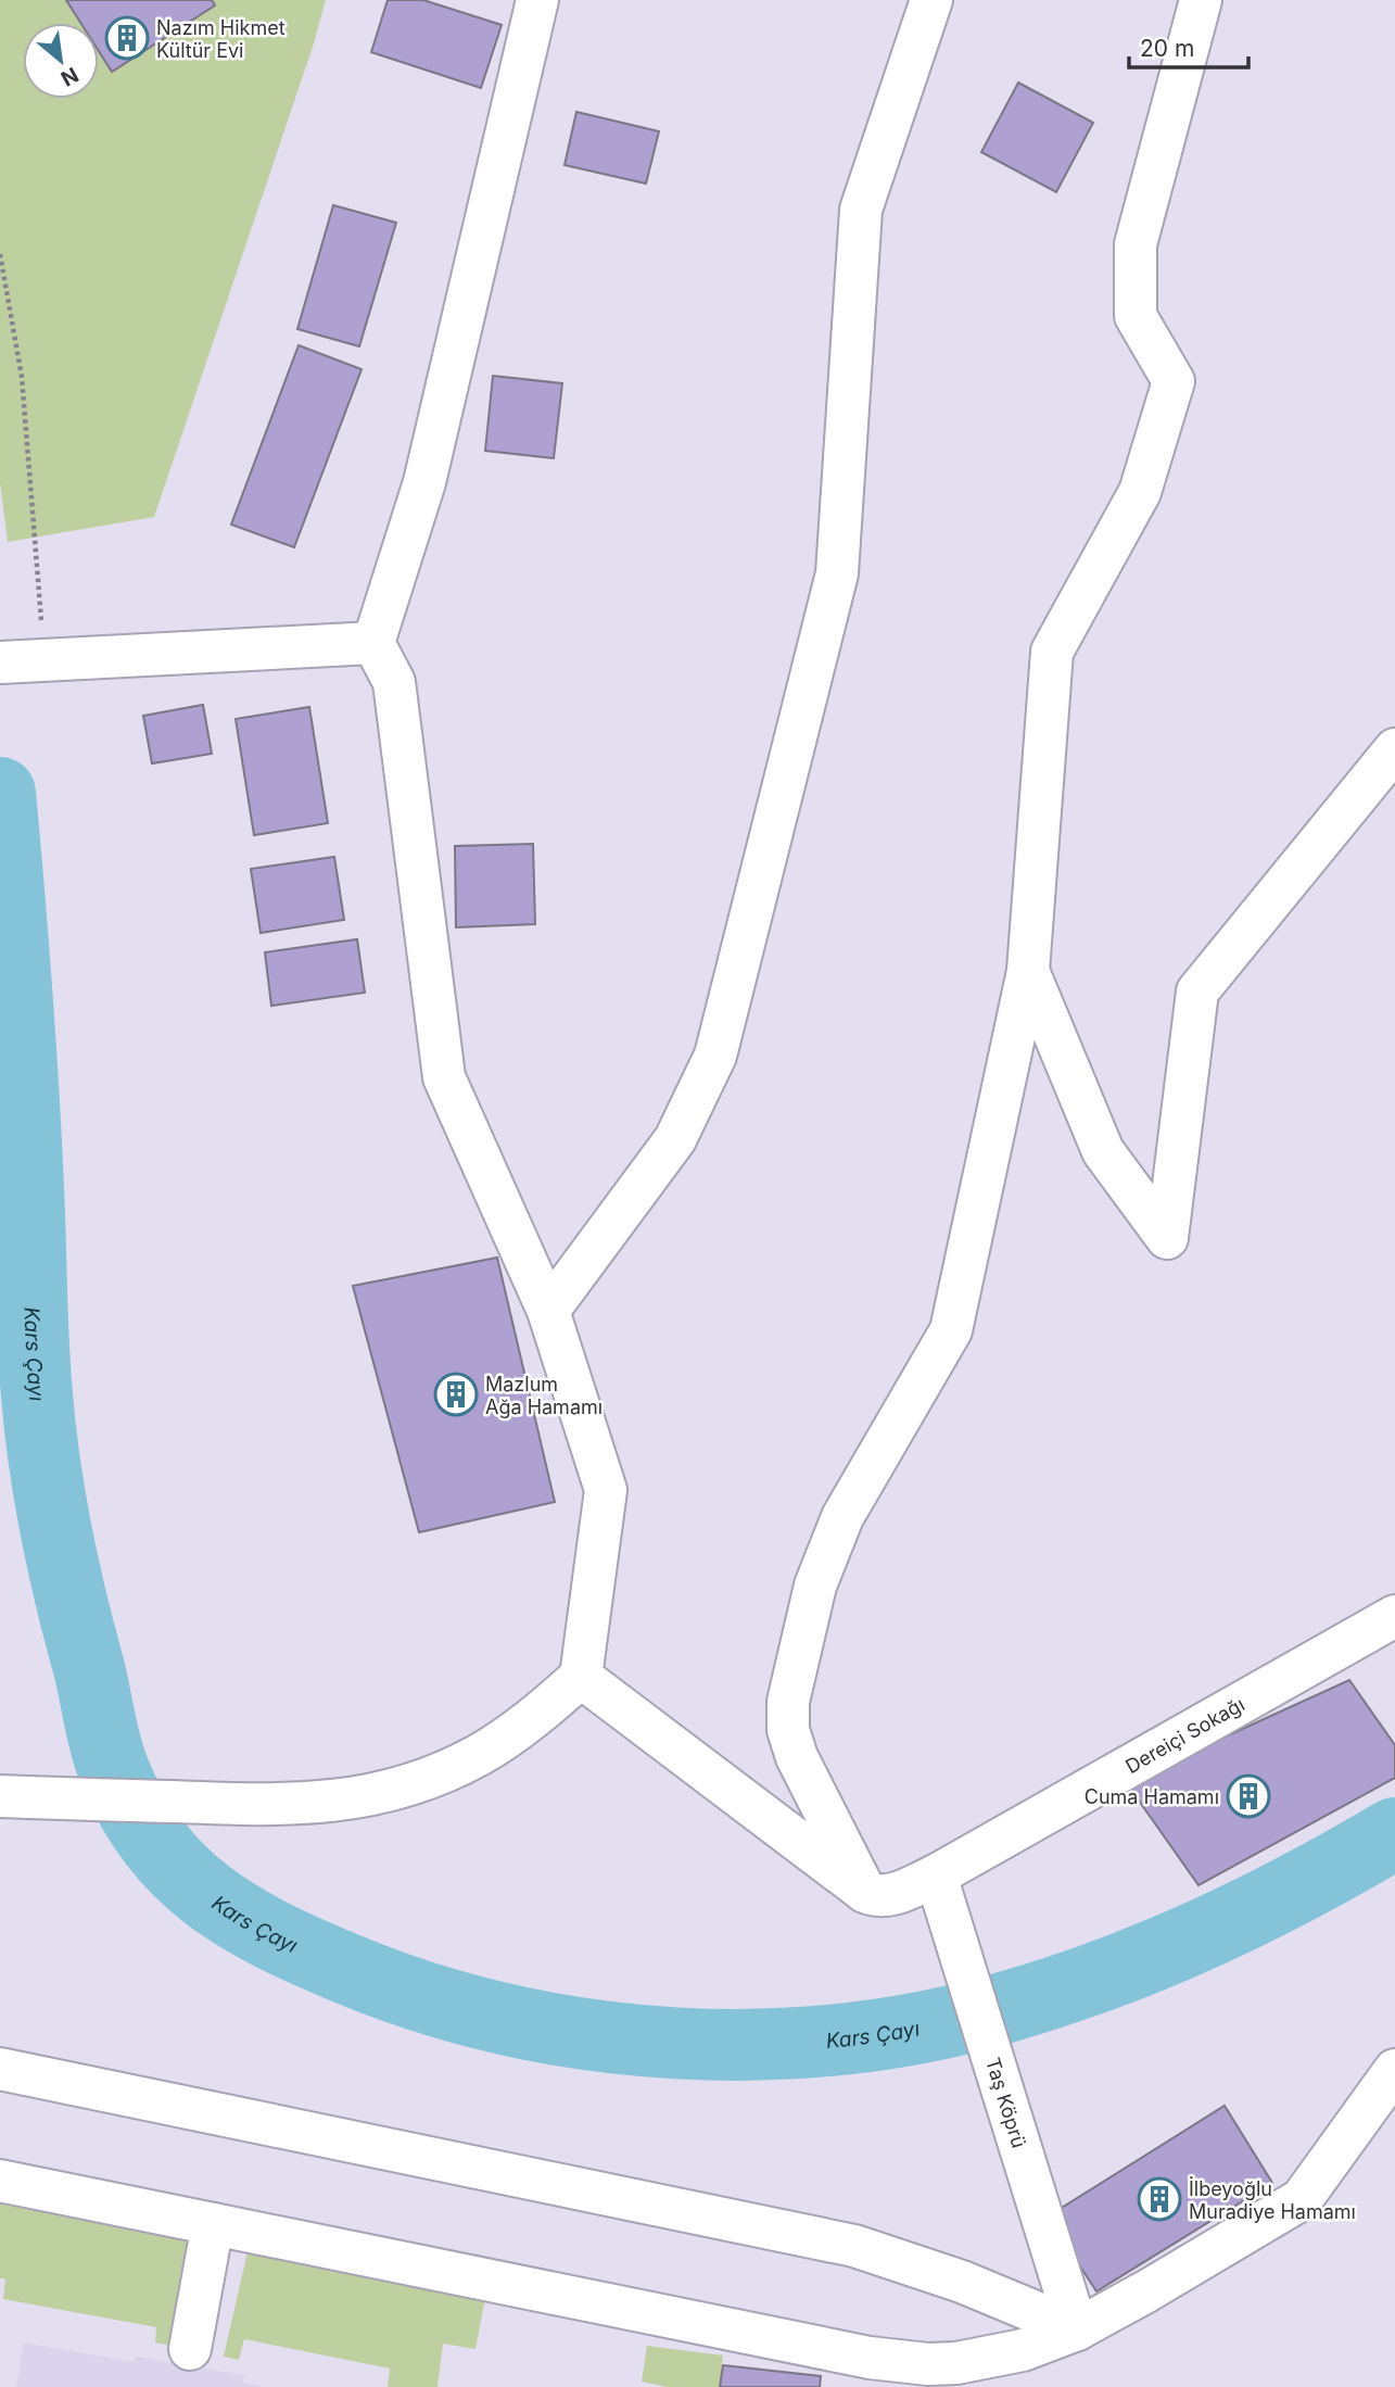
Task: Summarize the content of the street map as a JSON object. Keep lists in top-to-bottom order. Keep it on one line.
{"streets":{"street":["Dereiçi Sokağı","Taş Köprü"]},"crossings":[["Dereiçi Sokağı","Taş Köprü"]],"water":["Kars Çayı"],"places":{"building":["Nazım Hikmet Kültür Evi","Mazlum Ağa Hamamı","Cuma Hamamı","İlbeyoğlu Muradiye Hamamı"]},"scale_bar":"20 m","north":"bottom right"}
